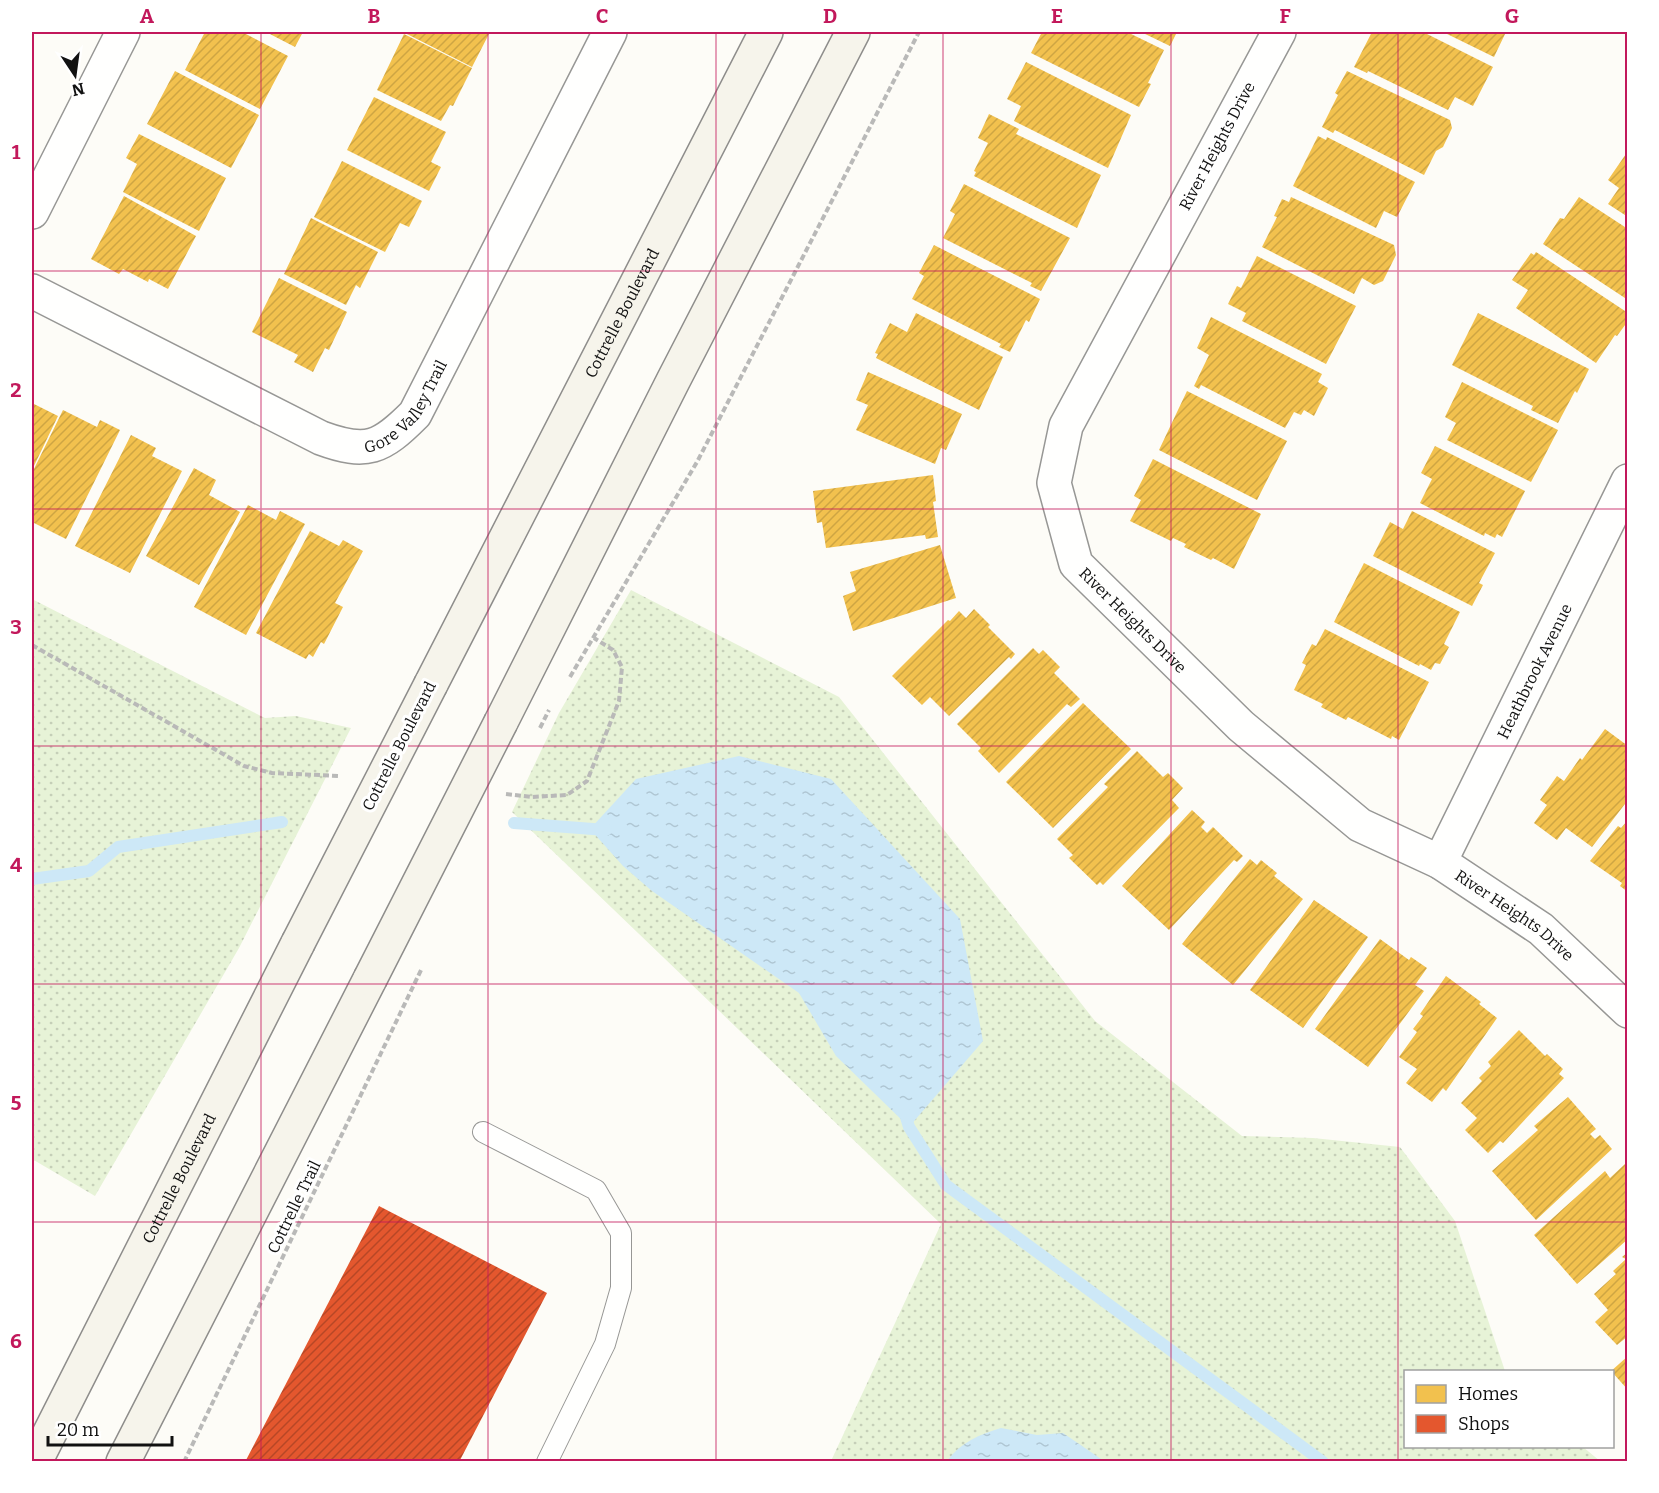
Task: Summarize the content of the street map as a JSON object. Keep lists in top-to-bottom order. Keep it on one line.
{"streets":{"main road":["Cottrelle Boulevard"],"street":["River Heights Drive","Gore Valley Trail","Heathbrook Avenue"],"path":["Cottrelle Trail"]},"crossings":[["River Heights Drive","Heathbrook Avenue"]],"legend":["Homes","Shops"],"scale_bar":"20 m","north":"bottom","grid":{"columns":["A","B","C","D","E","F","G"],"rows":["1","2","3","4","5","6"]}}
